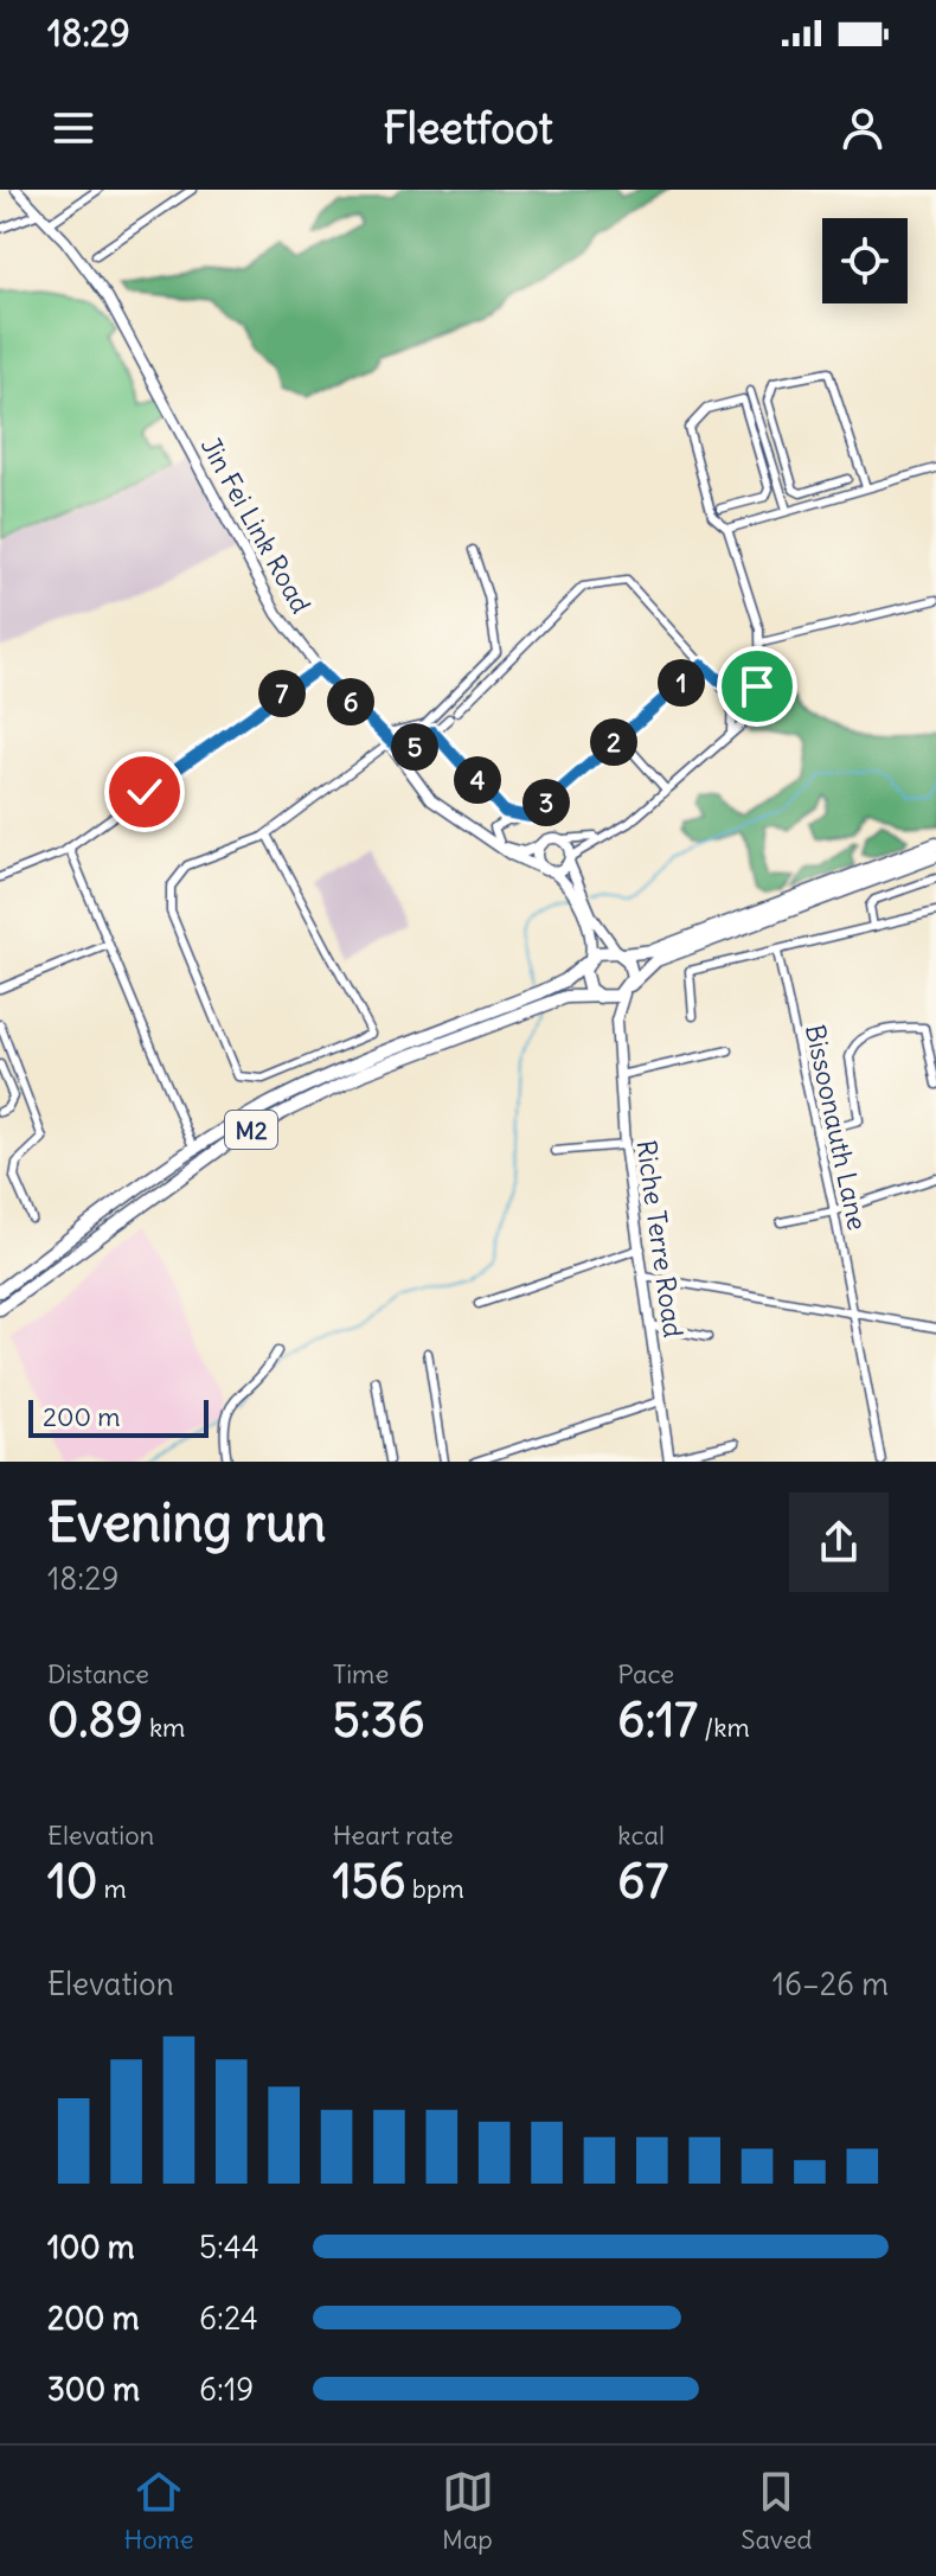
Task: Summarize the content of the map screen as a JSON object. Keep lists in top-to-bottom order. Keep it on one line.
{"streets":{"highway":["M2"],"main road":["Jin Fei Link Road","Riche Terre Road"],"street":["Bissoonauth Lane"]},"scale_bar":"200 m","page":{"status":"18:29","header":"Fleetfoot","pins":["1","7","6","2","5","4","3"],"scale":"200 m","heading":["Evening run","18:29"],"stats":[["Distance","0.89 km"],["Time","5:36"],["Pace","6:17 /km"],["Elevation","10 m"],["Heart rate","156 bpm"],["kcal","67"]],"chart":["Elevation","16–26 m"],"list":[{"name":"100 m","note":"5:44"},{"name":"200 m","note":"6:24"},{"name":"300 m","note":"6:19"}],"tabs":["Home","Map","Saved"]}}
